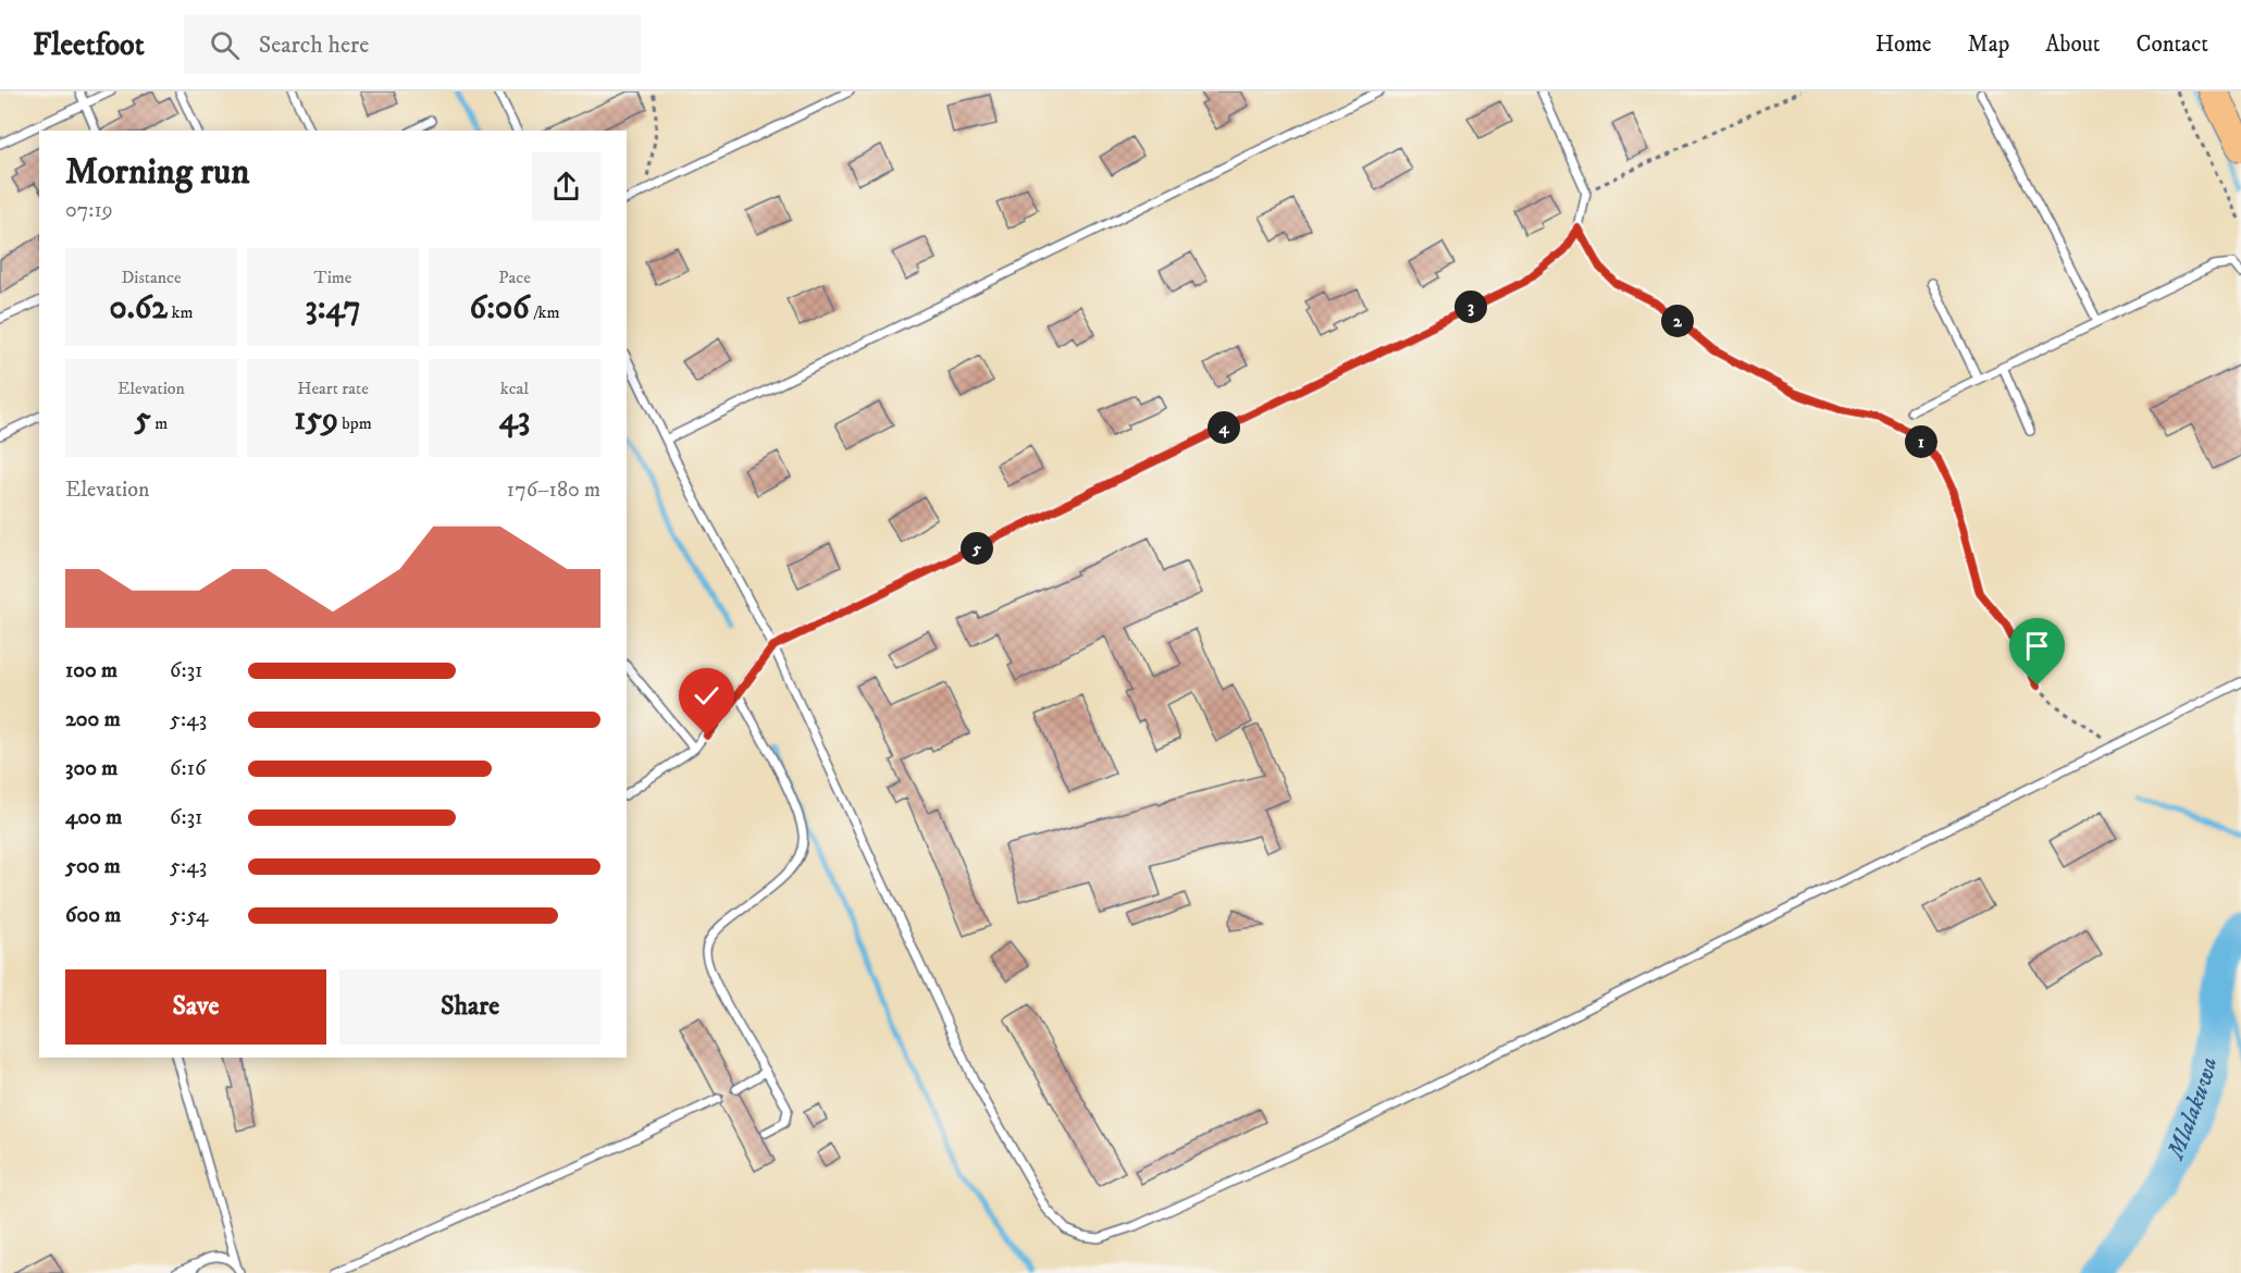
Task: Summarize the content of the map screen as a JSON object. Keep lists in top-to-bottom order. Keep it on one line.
{"water":["Mlalakuwa"],"page":{"header":"Fleetfoot","search":"Search here","nav":["Home","Map","About","Contact"],"heading":["Morning run","07:19"],"stats":[["Distance","0.62 km"],["Time","3:47"],["Pace","6:06 /km"],["Elevation","5 m"],["Heart rate","159 bpm"],["kcal","43"]],"pins":["3","2","4","1","5"],"chart":["Elevation","176–180 m"],"list":[{"name":"100 m","note":"6:31"},{"name":"200 m","note":"5:43"},{"name":"300 m","note":"6:16"},{"name":"400 m","note":"6:31"},{"name":"500 m","note":"5:43"},{"name":"600 m","note":"5:54"}],"buttons":["Save","Share"]}}
